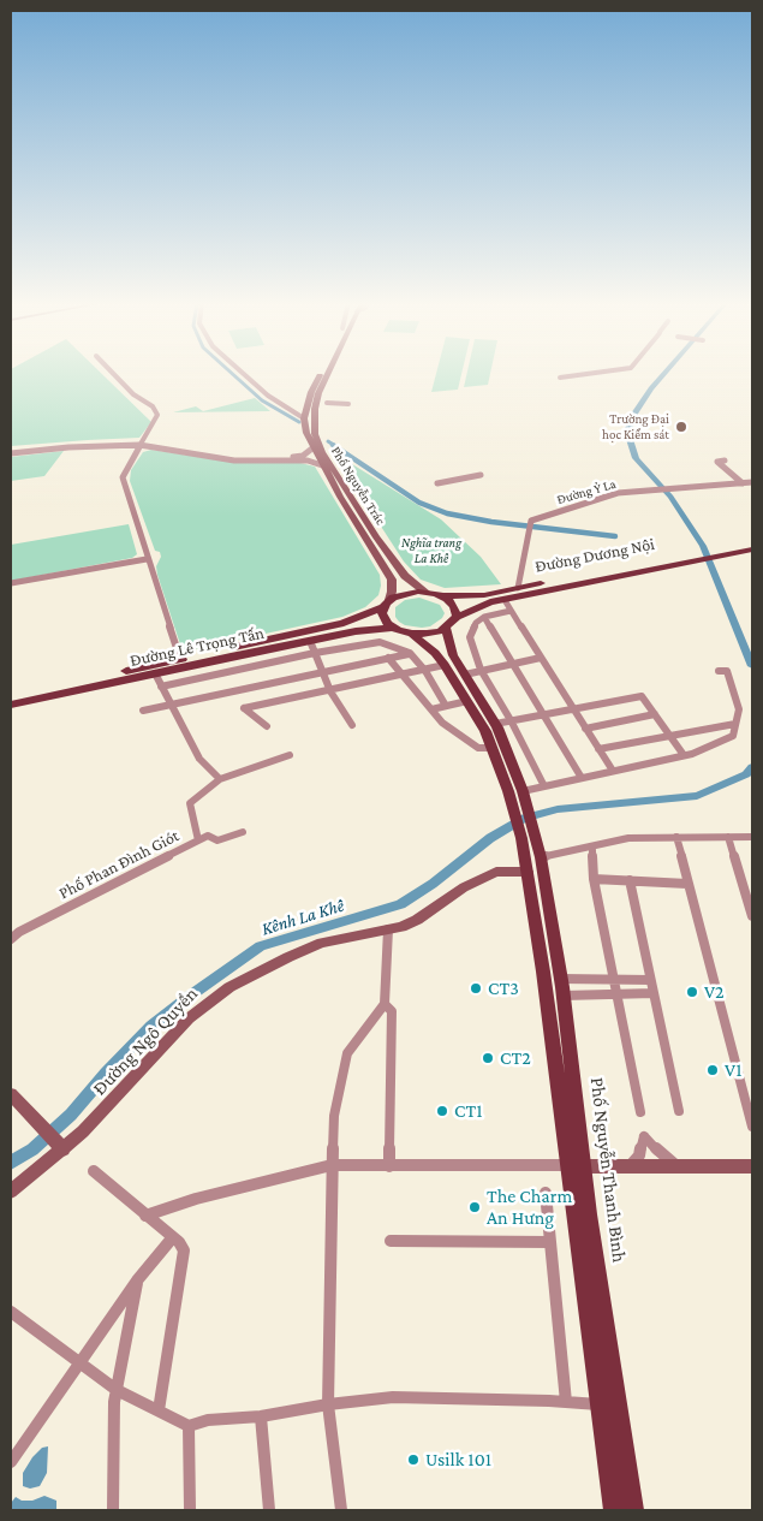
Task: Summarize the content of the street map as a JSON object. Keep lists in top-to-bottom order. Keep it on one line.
{"streets":{"main road":["Phố Nguyễn Trác","Đường Dương Nội","Đường Lê Trọng Tấn","Đường Ngô Quyền","Phố Nguyễn Thanh Bình"],"street":["Đường Ỷ La","Phố Phan Đình Giót"]},"crossings":[["Phố Nguyễn Trác","Đường Dương Nội"],["Phố Nguyễn Trác","Đường Lê Trọng Tấn"],["Đường Ỷ La","Đường Dương Nội"],["Đường Dương Nội","Đường Lê Trọng Tấn"],["Đường Ngô Quyền","Phố Nguyễn Thanh Bình"]],"water":["Kênh La Khê"],"parks":["Nghĩa trang La Khê"],"places":["Trường Đại học Kiểm sát","CT3","V2","CT2","V1","CT1","The Charm An Hưng","Usilk 101"]}
